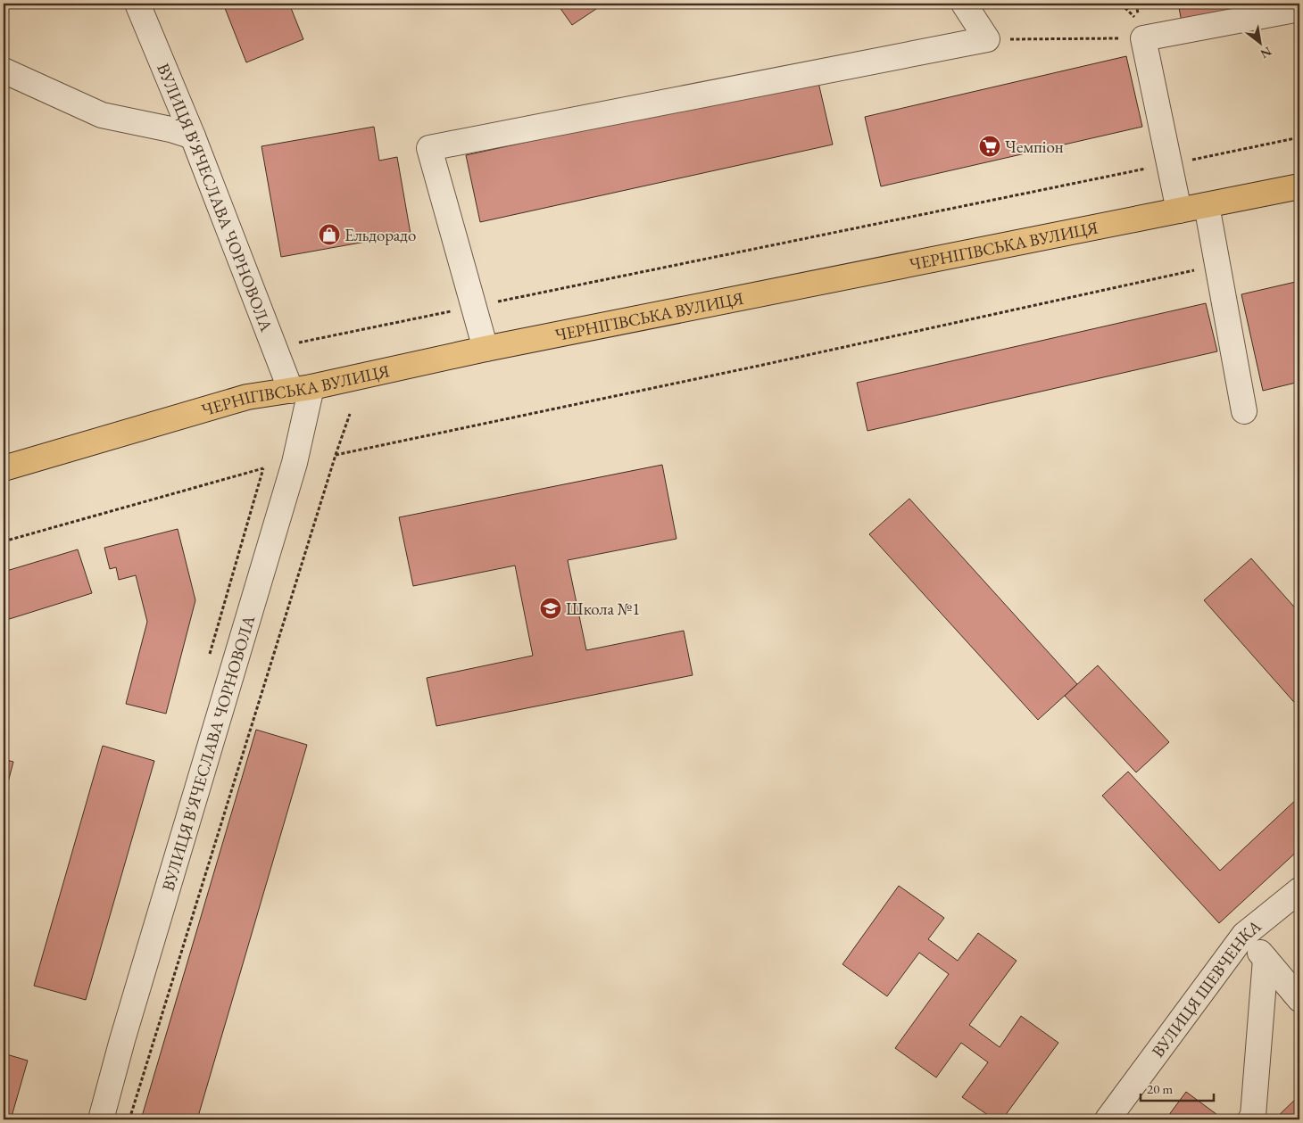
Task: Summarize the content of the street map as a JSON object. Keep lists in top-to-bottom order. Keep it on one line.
{"streets":{"main road":["ЧЕРНІГІВСЬКА ВУЛИЦЯ"],"street":["ВУЛИЦЯ В'ЯЧЕСЛАВА ЧОРНОВОЛА","ВУЛИЦЯ ШЕВЧЕНКА"]},"crossings":[["ВУЛИЦЯ В'ЯЧЕСЛАВА ЧОРНОВОЛА","ЧЕРНІГІВСЬКА ВУЛИЦЯ"]],"places":{"supermarket":["Чемпіон"],"shop":["Ельдорадо"],"school or university":["Школа №1"]},"scale_bar":"20 m","north":"bottom right"}
